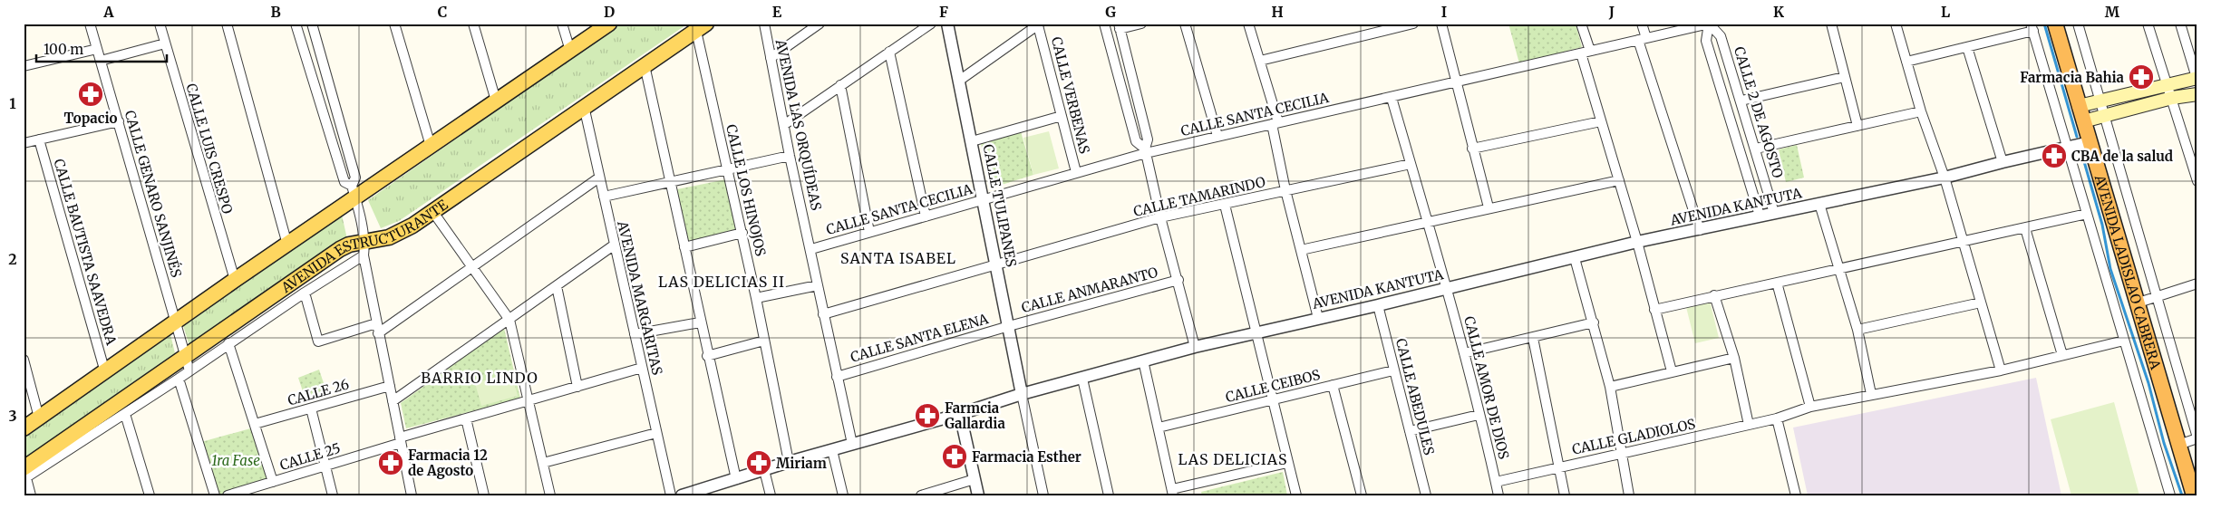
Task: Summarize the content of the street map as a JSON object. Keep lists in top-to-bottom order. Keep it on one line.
{"streets":{"highway":["AVENIDA LADISLAO CABRERA"],"main road":["AVENIDA ESTRUCTURANTE"],"street":["CALLE VERBENAS","CALLE 2 DE AGOSTO","CALLE SANTA CECILIA","AVENIDA LAS ORQUÍDEAS","CALLE LUIS CRESPO","CALLE LOS HINOJOS","CALLE GENARO SANJINÉS","CALLE TAMARINDO","CALLE TULIPANES","AVENIDA KANTUTA","CALLE BAUTISTA SAAVEDRA","CALLE ANMARANTO","AVENIDA MARGARITAS","CALLE SANTA ELENA","CALLE CEIBOS","CALLE AMOR DE DIOS","CALLE 26","CALLE ABEDULES","CALLE GLADIOLOS","CALLE 25"]},"crossings":[["CALLE VERBENAS","CALLE SANTA CECILIA"],["CALLE 2 DE AGOSTO","CALLE SANTA CECILIA"],["CALLE 2 DE AGOSTO","AVENIDA KANTUTA"],["CALLE SANTA CECILIA","AVENIDA LAS ORQUÍDEAS"],["CALLE SANTA CECILIA","CALLE TULIPANES"],["CALLE SANTA CECILIA","CALLE AMOR DE DIOS"],["AVENIDA LAS ORQUÍDEAS","CALLE TAMARINDO"],["AVENIDA LAS ORQUÍDEAS","AVENIDA KANTUTA"],["AVENIDA LAS ORQUÍDEAS","CALLE SANTA ELENA"],["CALLE LOS HINOJOS","AVENIDA KANTUTA"],["CALLE LOS HINOJOS","AVENIDA ESTRUCTURANTE"],["CALLE GENARO SANJINÉS","AVENIDA ESTRUCTURANTE"],["CALLE TAMARINDO","CALLE TULIPANES"],["CALLE TAMARINDO","CALLE AMOR DE DIOS"],["CALLE TULIPANES","AVENIDA KANTUTA"],["CALLE TULIPANES","CALLE ANMARANTO"],["CALLE TULIPANES","CALLE SANTA ELENA"],["AVENIDA KANTUTA","AVENIDA LADISLAO CABRERA"],["AVENIDA KANTUTA","CALLE AMOR DE DIOS"],["AVENIDA KANTUTA","CALLE ABEDULES"],["AVENIDA ESTRUCTURANTE","AVENIDA MARGARITAS"],["CALLE ANMARANTO","CALLE SANTA ELENA"],["AVENIDA MARGARITAS","CALLE 25"],["CALLE CEIBOS","CALLE ABEDULES"],["CALLE AMOR DE DIOS","CALLE GLADIOLOS"]],"districts":["SANTA ISABEL","LAS DELICIAS II","BARRIO LINDO","LAS DELICIAS"],"parks":["1ra Fase"],"places":{"pharmacy":["Farmacia Bahia","Topacio","CBA de la salud","Farmcia Gallardia","Farmacia Esther","Farmacia 12 de Agosto","Miriam"]},"scale_bar":"100 m","grid":{"columns":["A","B","C","D","E","F","G","H","I","J","K","L","M"],"rows":["1","2","3"]}}
